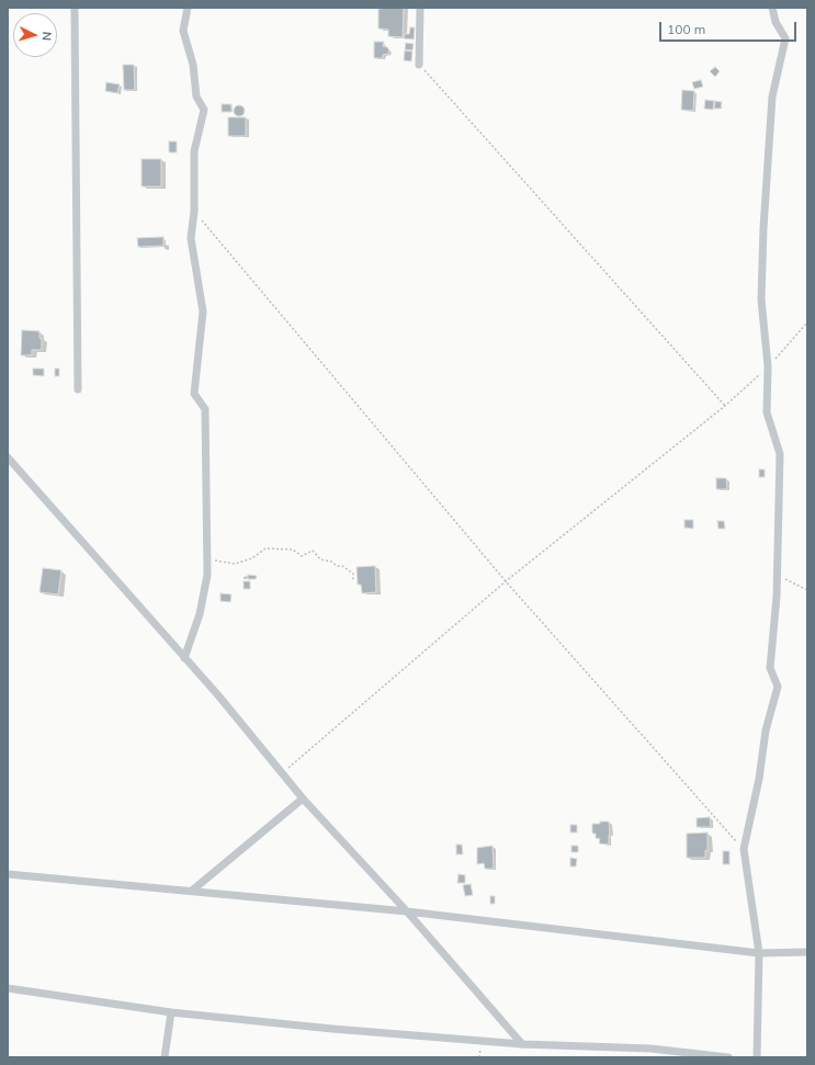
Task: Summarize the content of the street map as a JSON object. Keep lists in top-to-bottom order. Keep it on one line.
{"scale_bar":"100 m","north":"right"}
